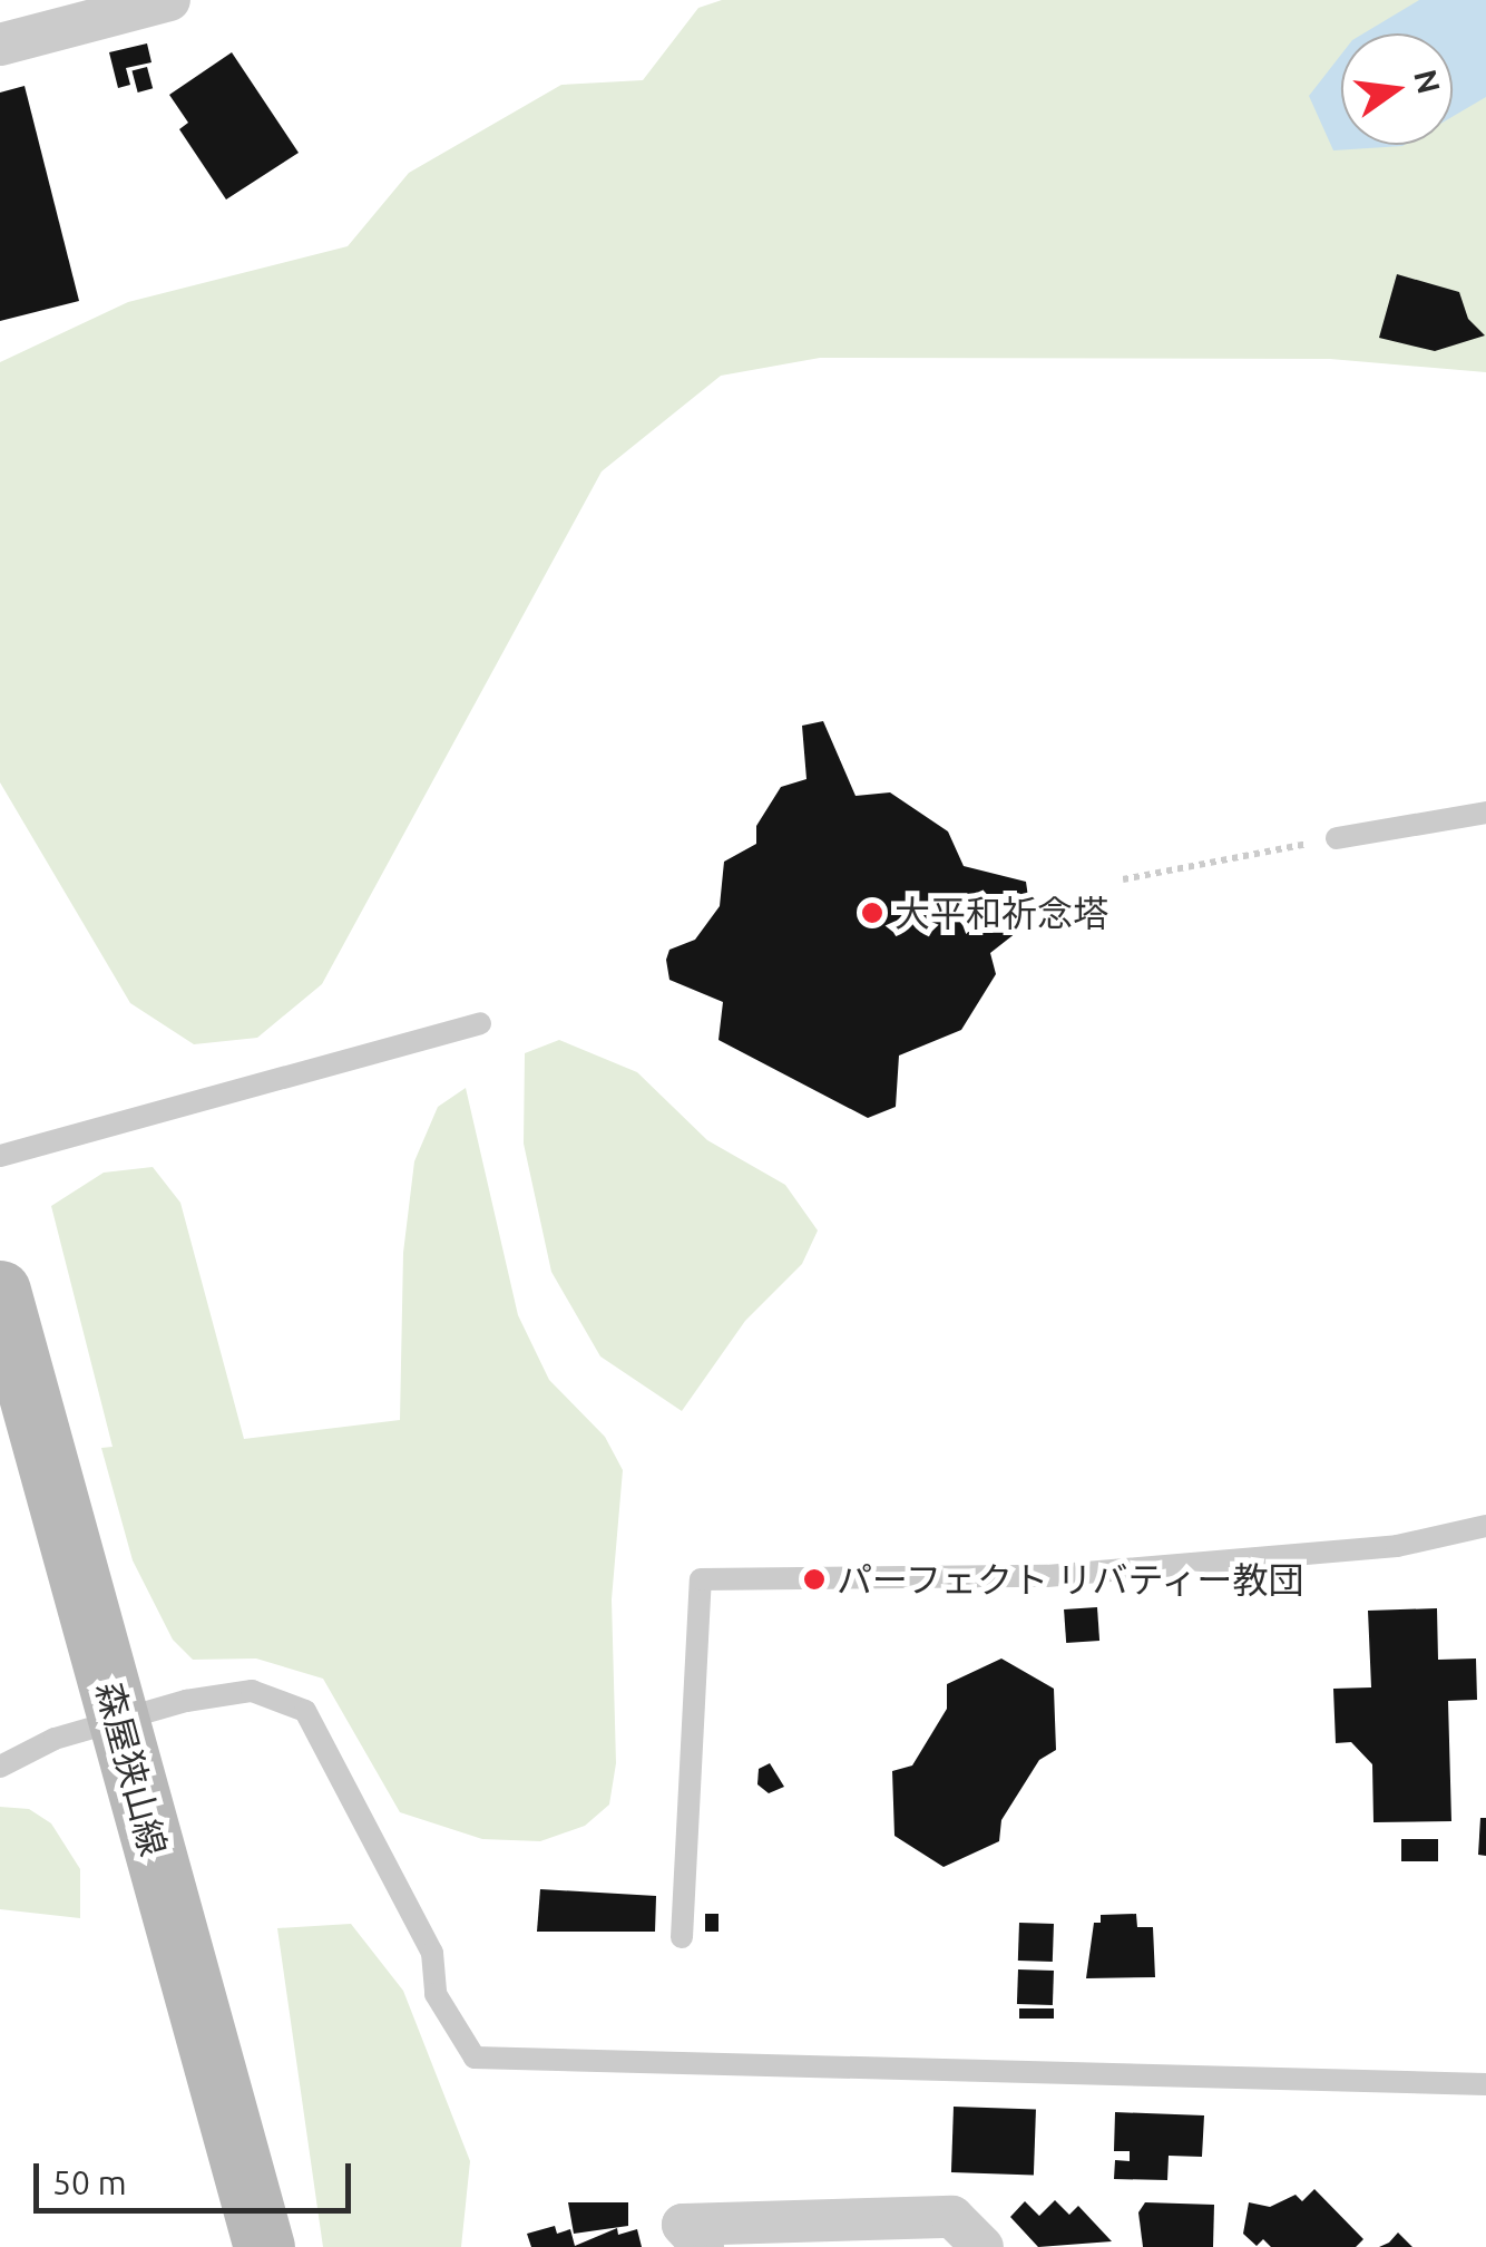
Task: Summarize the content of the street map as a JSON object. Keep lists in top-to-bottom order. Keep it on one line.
{"streets":{"main road":["森屋狭山線"]},"places":["大平和祈念塔","パーフェクト リバティー教団"],"scale_bar":"50 m","north":"right"}
